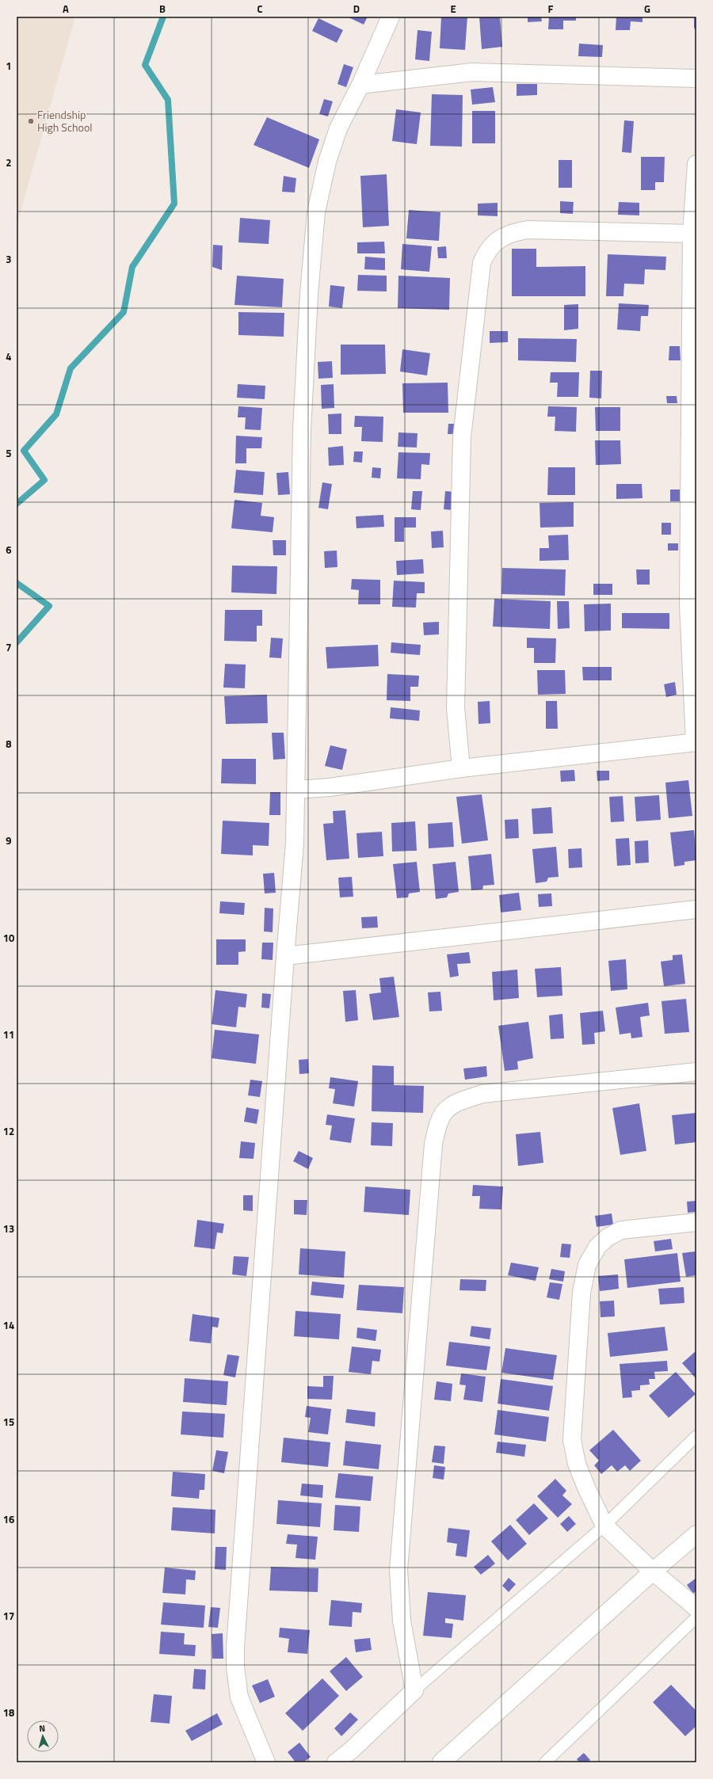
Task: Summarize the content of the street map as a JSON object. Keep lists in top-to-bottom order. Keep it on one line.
{"places":["Friendship High School"],"north":"top","grid":{"columns":["A","B","C","D","E","F","G"],"rows":["1","2","3","4","5","6","7","8","9","10","11","12","13","14","15","16","17","18"]}}
